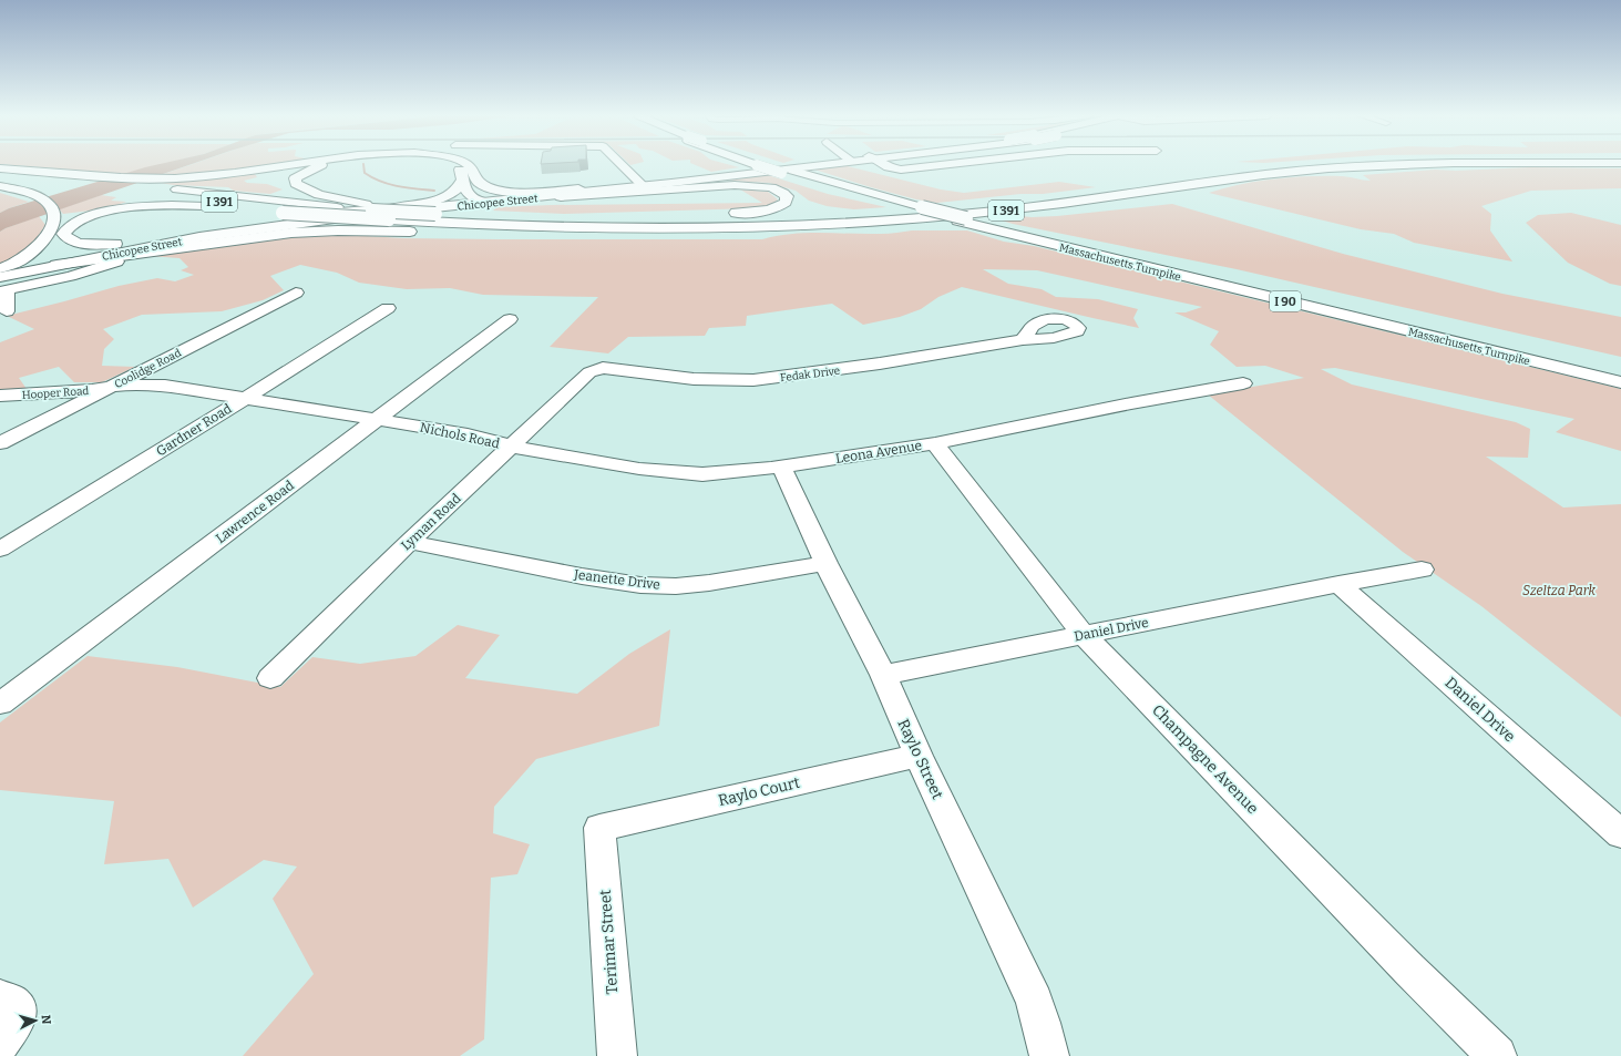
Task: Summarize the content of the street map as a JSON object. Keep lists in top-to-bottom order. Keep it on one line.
{"streets":{"main road":["I 391","Chicopee Street","Massachusetts Turnpike","I 90"],"street":["Coolidge Road","Fedak Drive","Hooper Road","Gardner Road","Nichols Road","Leona Avenue","Lawrence Road","Lyman Road","Jeanette Drive","Daniel Drive","Raylo Street","Champagne Avenue","Raylo Court","Terimar Street"]},"crossings":[["I 391","Chicopee Street"],["Coolidge Road","Hooper Road"],["Coolidge Road","Nichols Road"],["Fedak Drive","Lyman Road"],["Hooper Road","Nichols Road"],["Gardner Road","Nichols Road"],["Nichols Road","Leona Avenue"],["Nichols Road","Lawrence Road"],["Nichols Road","Lyman Road"],["Leona Avenue","Lyman Road"],["Leona Avenue","Raylo Street"],["Leona Avenue","Champagne Avenue"],["Lyman Road","Jeanette Drive"],["Jeanette Drive","Raylo Street"],["Daniel Drive","Raylo Street"],["Daniel Drive","Champagne Avenue"],["Raylo Street","Raylo Court"],["Raylo Court","Terimar Street"]],"parks":["Szeltza Park"],"north":"right"}
